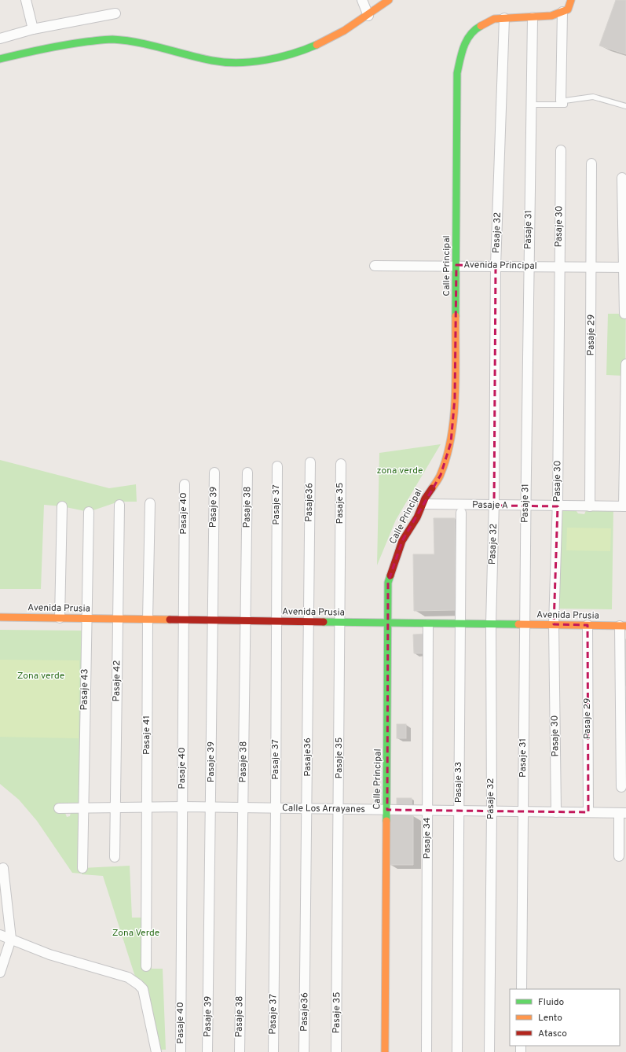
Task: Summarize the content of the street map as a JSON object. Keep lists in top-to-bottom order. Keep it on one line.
{"streets":{"street":["Pasaje 30","Pasaje 31","Pasaje 32","Calle Principal","Avenida Principal","Pasaje 29","Pasaje36","Pasaje 35","Pasaje 37","Pasaje A","Pasaje 39","Pasaje 38","Pasaje 40","Avenida Prusia","Pasaje 42","Pasaje 43","Pasaje 41","Pasaje 33","Calle Los Arrayanes","Pasaje 34"]},"crossings":[["Pasaje 30","Avenida Principal"],["Pasaje 30","Pasaje A"],["Pasaje 30","Avenida Prusia"],["Pasaje 30","Calle Los Arrayanes"],["Pasaje 31","Calle Principal"],["Pasaje 31","Avenida Principal"],["Pasaje 31","Pasaje A"],["Pasaje 31","Avenida Prusia"],["Pasaje 31","Calle Los Arrayanes"],["Pasaje 32","Calle Principal"],["Pasaje 32","Avenida Principal"],["Pasaje 32","Pasaje A"],["Pasaje 32","Avenida Prusia"],["Pasaje 32","Calle Los Arrayanes"],["Calle Principal","Avenida Principal"],["Calle Principal","Pasaje A"],["Calle Principal","Avenida Prusia"],["Calle Principal","Calle Los Arrayanes"],["Avenida Principal","Pasaje 29"],["Pasaje 29","Pasaje A"],["Pasaje 29","Avenida Prusia"],["Pasaje 29","Calle Los Arrayanes"],["Pasaje36","Avenida Prusia"],["Pasaje36","Calle Los Arrayanes"],["Pasaje 35","Avenida Prusia"],["Pasaje 35","Calle Los Arrayanes"],["Pasaje 37","Avenida Prusia"],["Pasaje 37","Calle Los Arrayanes"],["Pasaje 39","Avenida Prusia"],["Pasaje 39","Calle Los Arrayanes"],["Pasaje 38","Avenida Prusia"],["Pasaje 38","Calle Los Arrayanes"],["Pasaje 40","Avenida Prusia"],["Pasaje 40","Calle Los Arrayanes"],["Avenida Prusia","Pasaje 42"],["Avenida Prusia","Pasaje 43"],["Avenida Prusia","Pasaje 41"],["Avenida Prusia","Pasaje 33"],["Avenida Prusia","Pasaje 34"],["Pasaje 42","Calle Los Arrayanes"],["Pasaje 43","Calle Los Arrayanes"],["Pasaje 41","Calle Los Arrayanes"],["Pasaje 33","Calle Los Arrayanes"],["Calle Los Arrayanes","Pasaje 34"]],"parks":["zona verde","Zona verde","Zona Verde"],"legend":["Fluido","Lento","Atasco"]}
